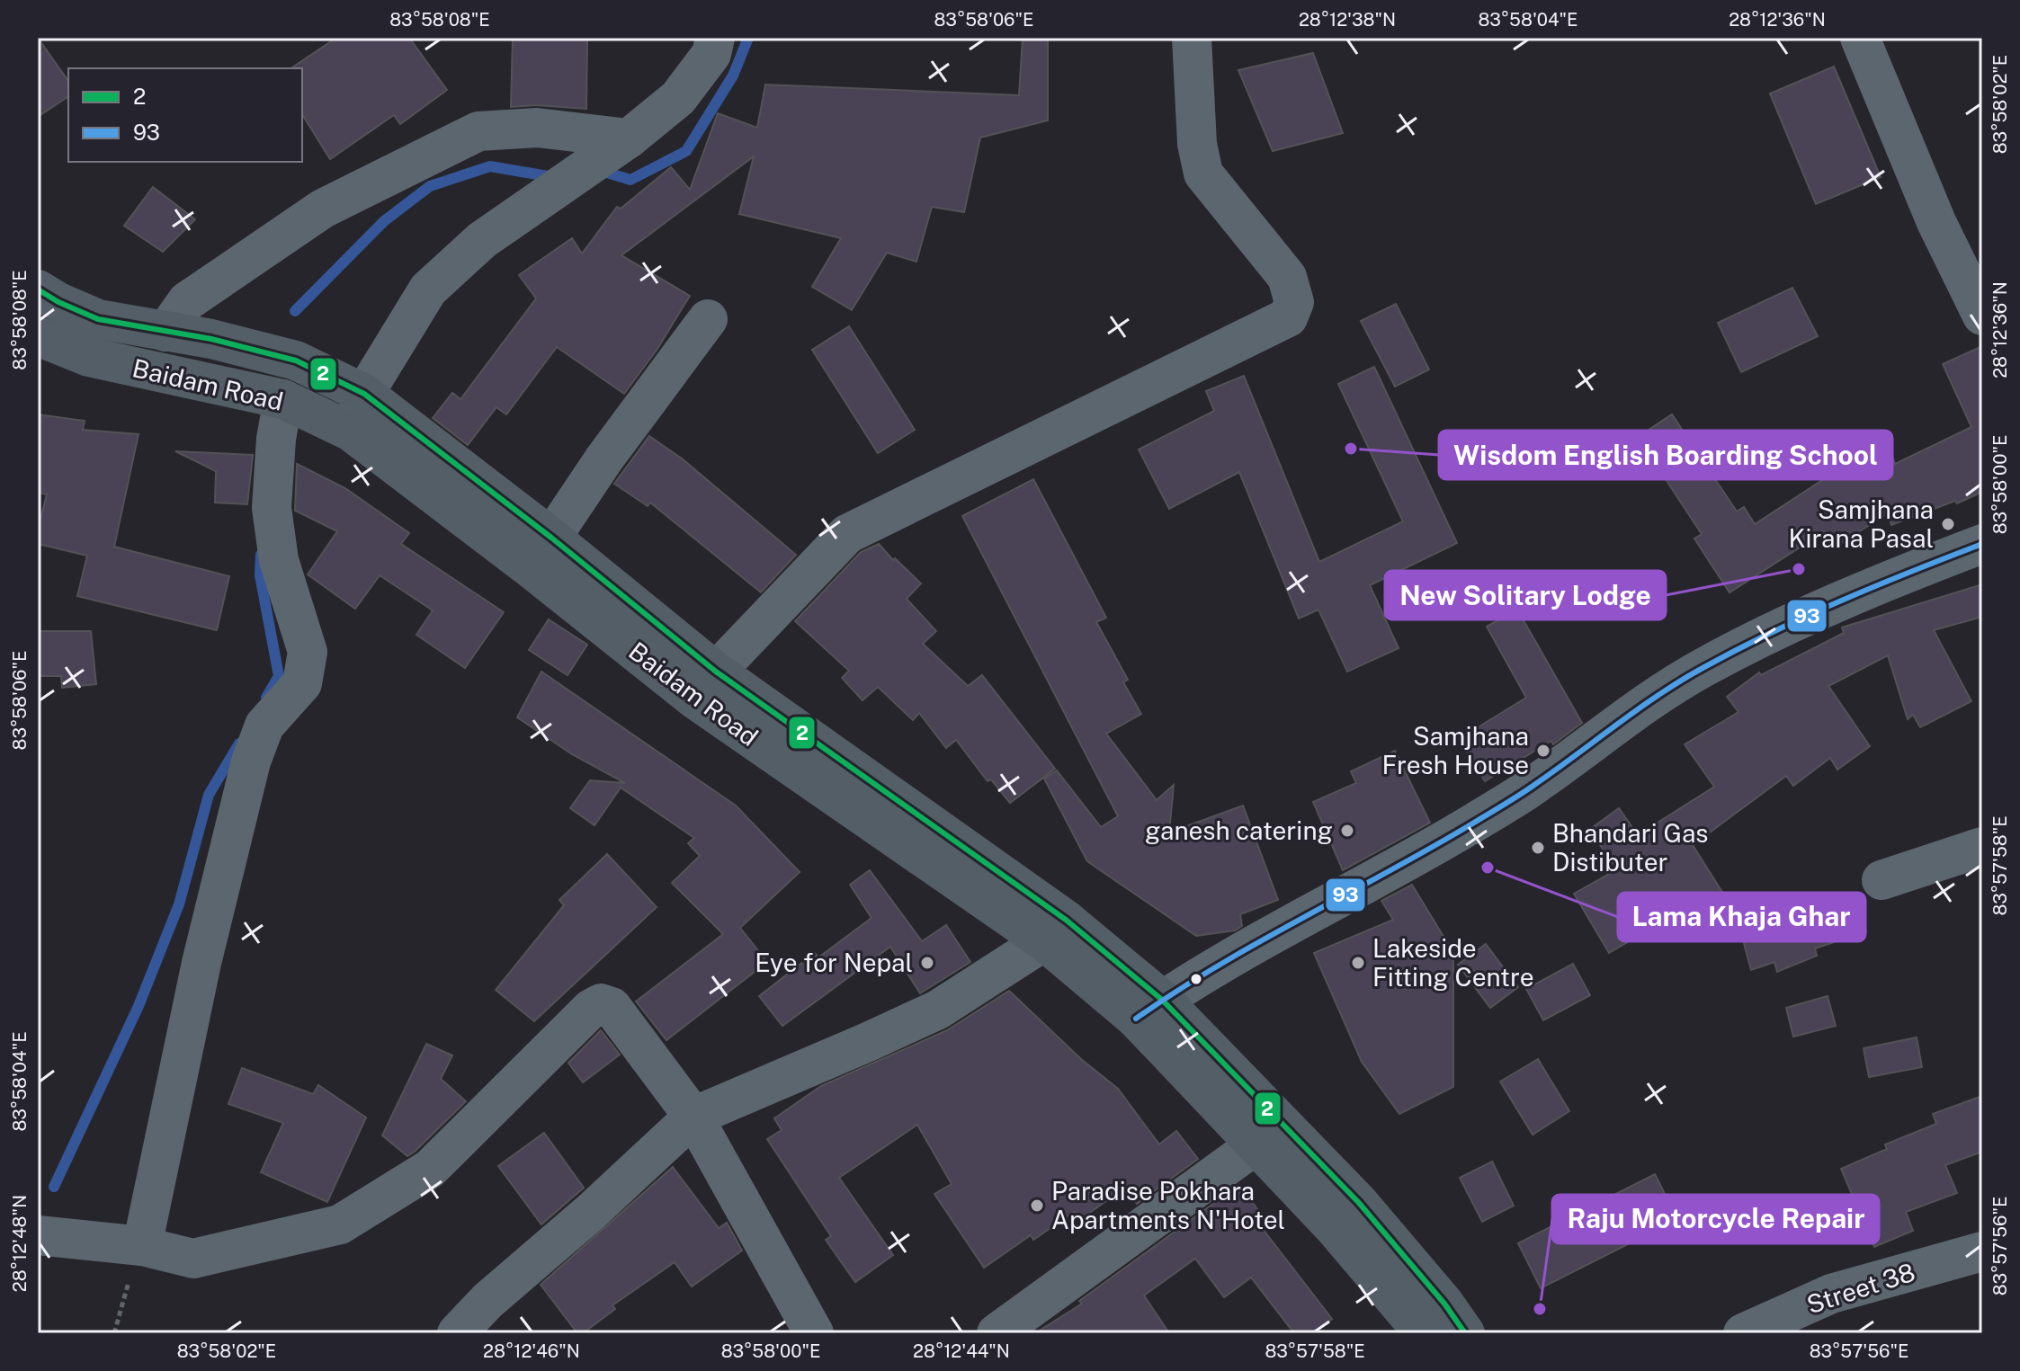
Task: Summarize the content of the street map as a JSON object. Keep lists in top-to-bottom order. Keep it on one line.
{"streets":{"main road":["Baidam Road"],"street":["Street 38"]},"places":["Wisdom English Boarding School","Samjhana Kirana Pasal","New Solitary Lodge","Samjhana Fresh House","ganesh catering","Bhandari Gas Distibuter","Lama Khaja Ghar","Eye for Nepal","Lakeside Fitting Centre","Paradise Pokhara Apartments N'Hotel","Raju Motorcycle Repair"],"lines":["transit line 2","transit line 93"],"legend":["2","93"],"coordinates":["83°58'08\"E","83°58'06\"E","28°12'38\"N","83°58'04\"E","28°12'36\"N","83°58'02\"E","83°58'00\"E","83°57'58\"E","28°12'48\"N","83°57'56\"E","28°12'46\"N","28°12'44\"N"]}
